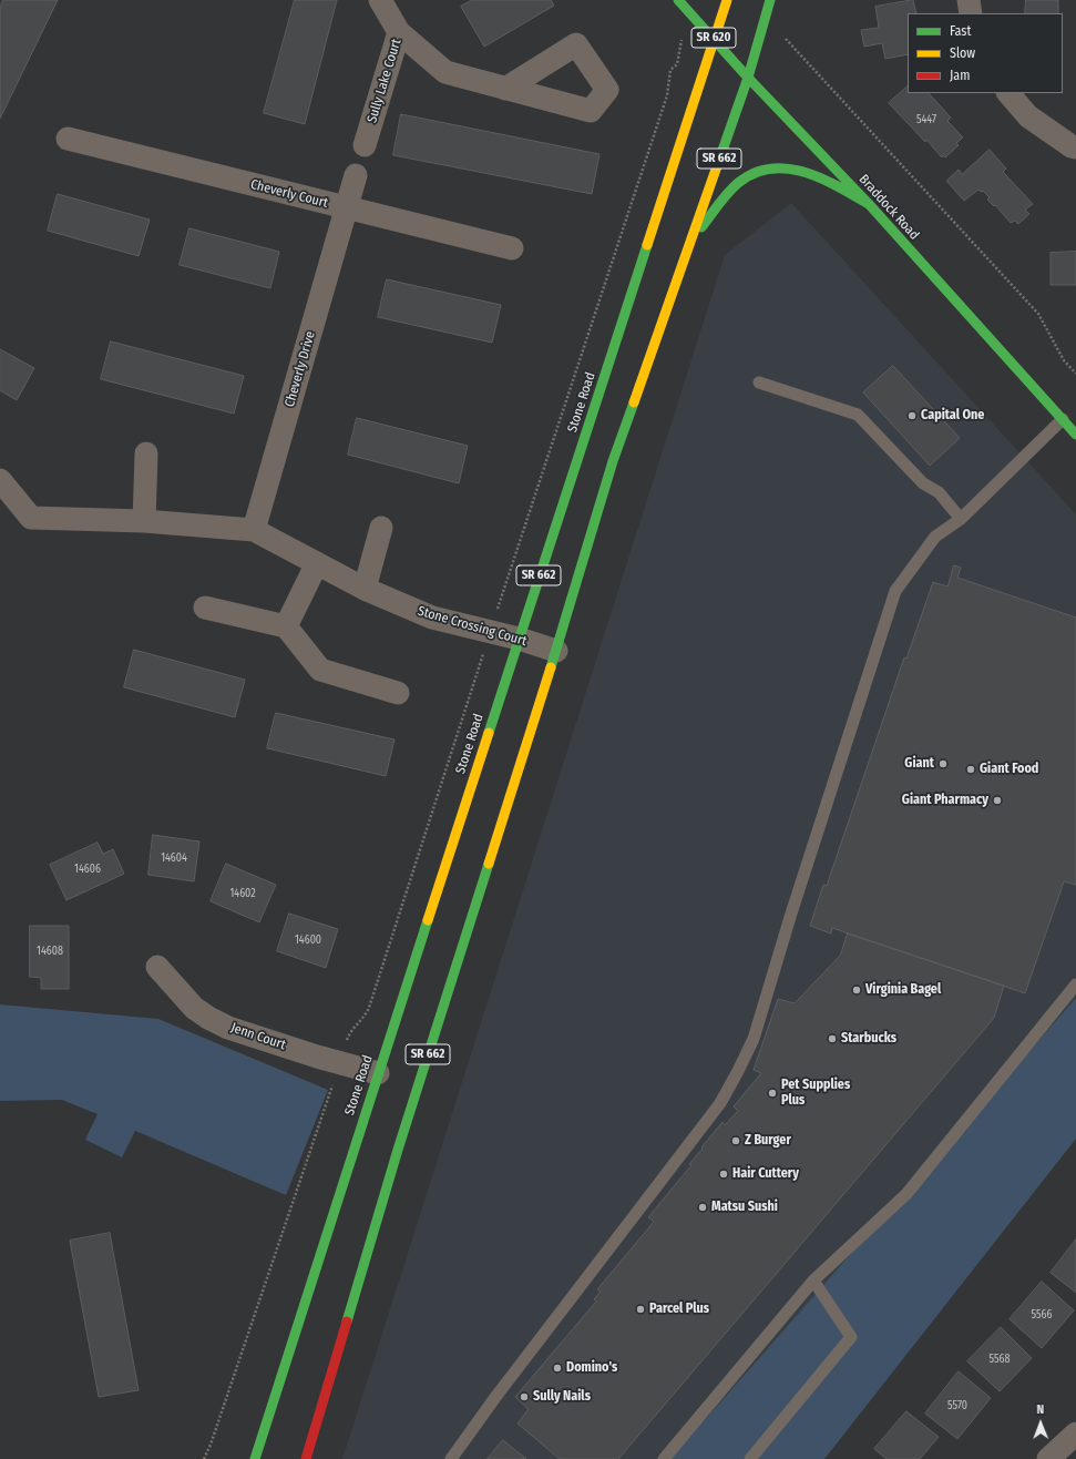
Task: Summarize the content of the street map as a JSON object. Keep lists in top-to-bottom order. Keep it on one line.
{"streets":{"main road":["SR 620","SR 662","Braddock Road","Stone Road"],"street":["Sully Lake Court","Cheverly Court","Cheverly Drive","Stone Crossing Court","Jenn Court"]},"crossings":[["SR 662","Braddock Road"],["SR 662","Stone Road"],["SR 662","Stone Crossing Court"],["Cheverly Court","Cheverly Drive"],["Braddock Road","Stone Road"],["Cheverly Drive","Stone Crossing Court"],["Stone Road","Stone Crossing Court"],["Stone Road","Jenn Court"]],"places":["Capital One","Giant","Giant Food","Giant Pharmacy","Virginia Bagel","Starbucks","Pet Supplies Plus","Z Burger","Hair Cuttery","Matsu Sushi","Parcel Plus","Domino's","Sully Nails"],"house_numbers":["5447","14604","14606","14602","14600","14608","5566","5568","5570"],"legend":["Fast","Slow","Jam"],"north":"top"}
